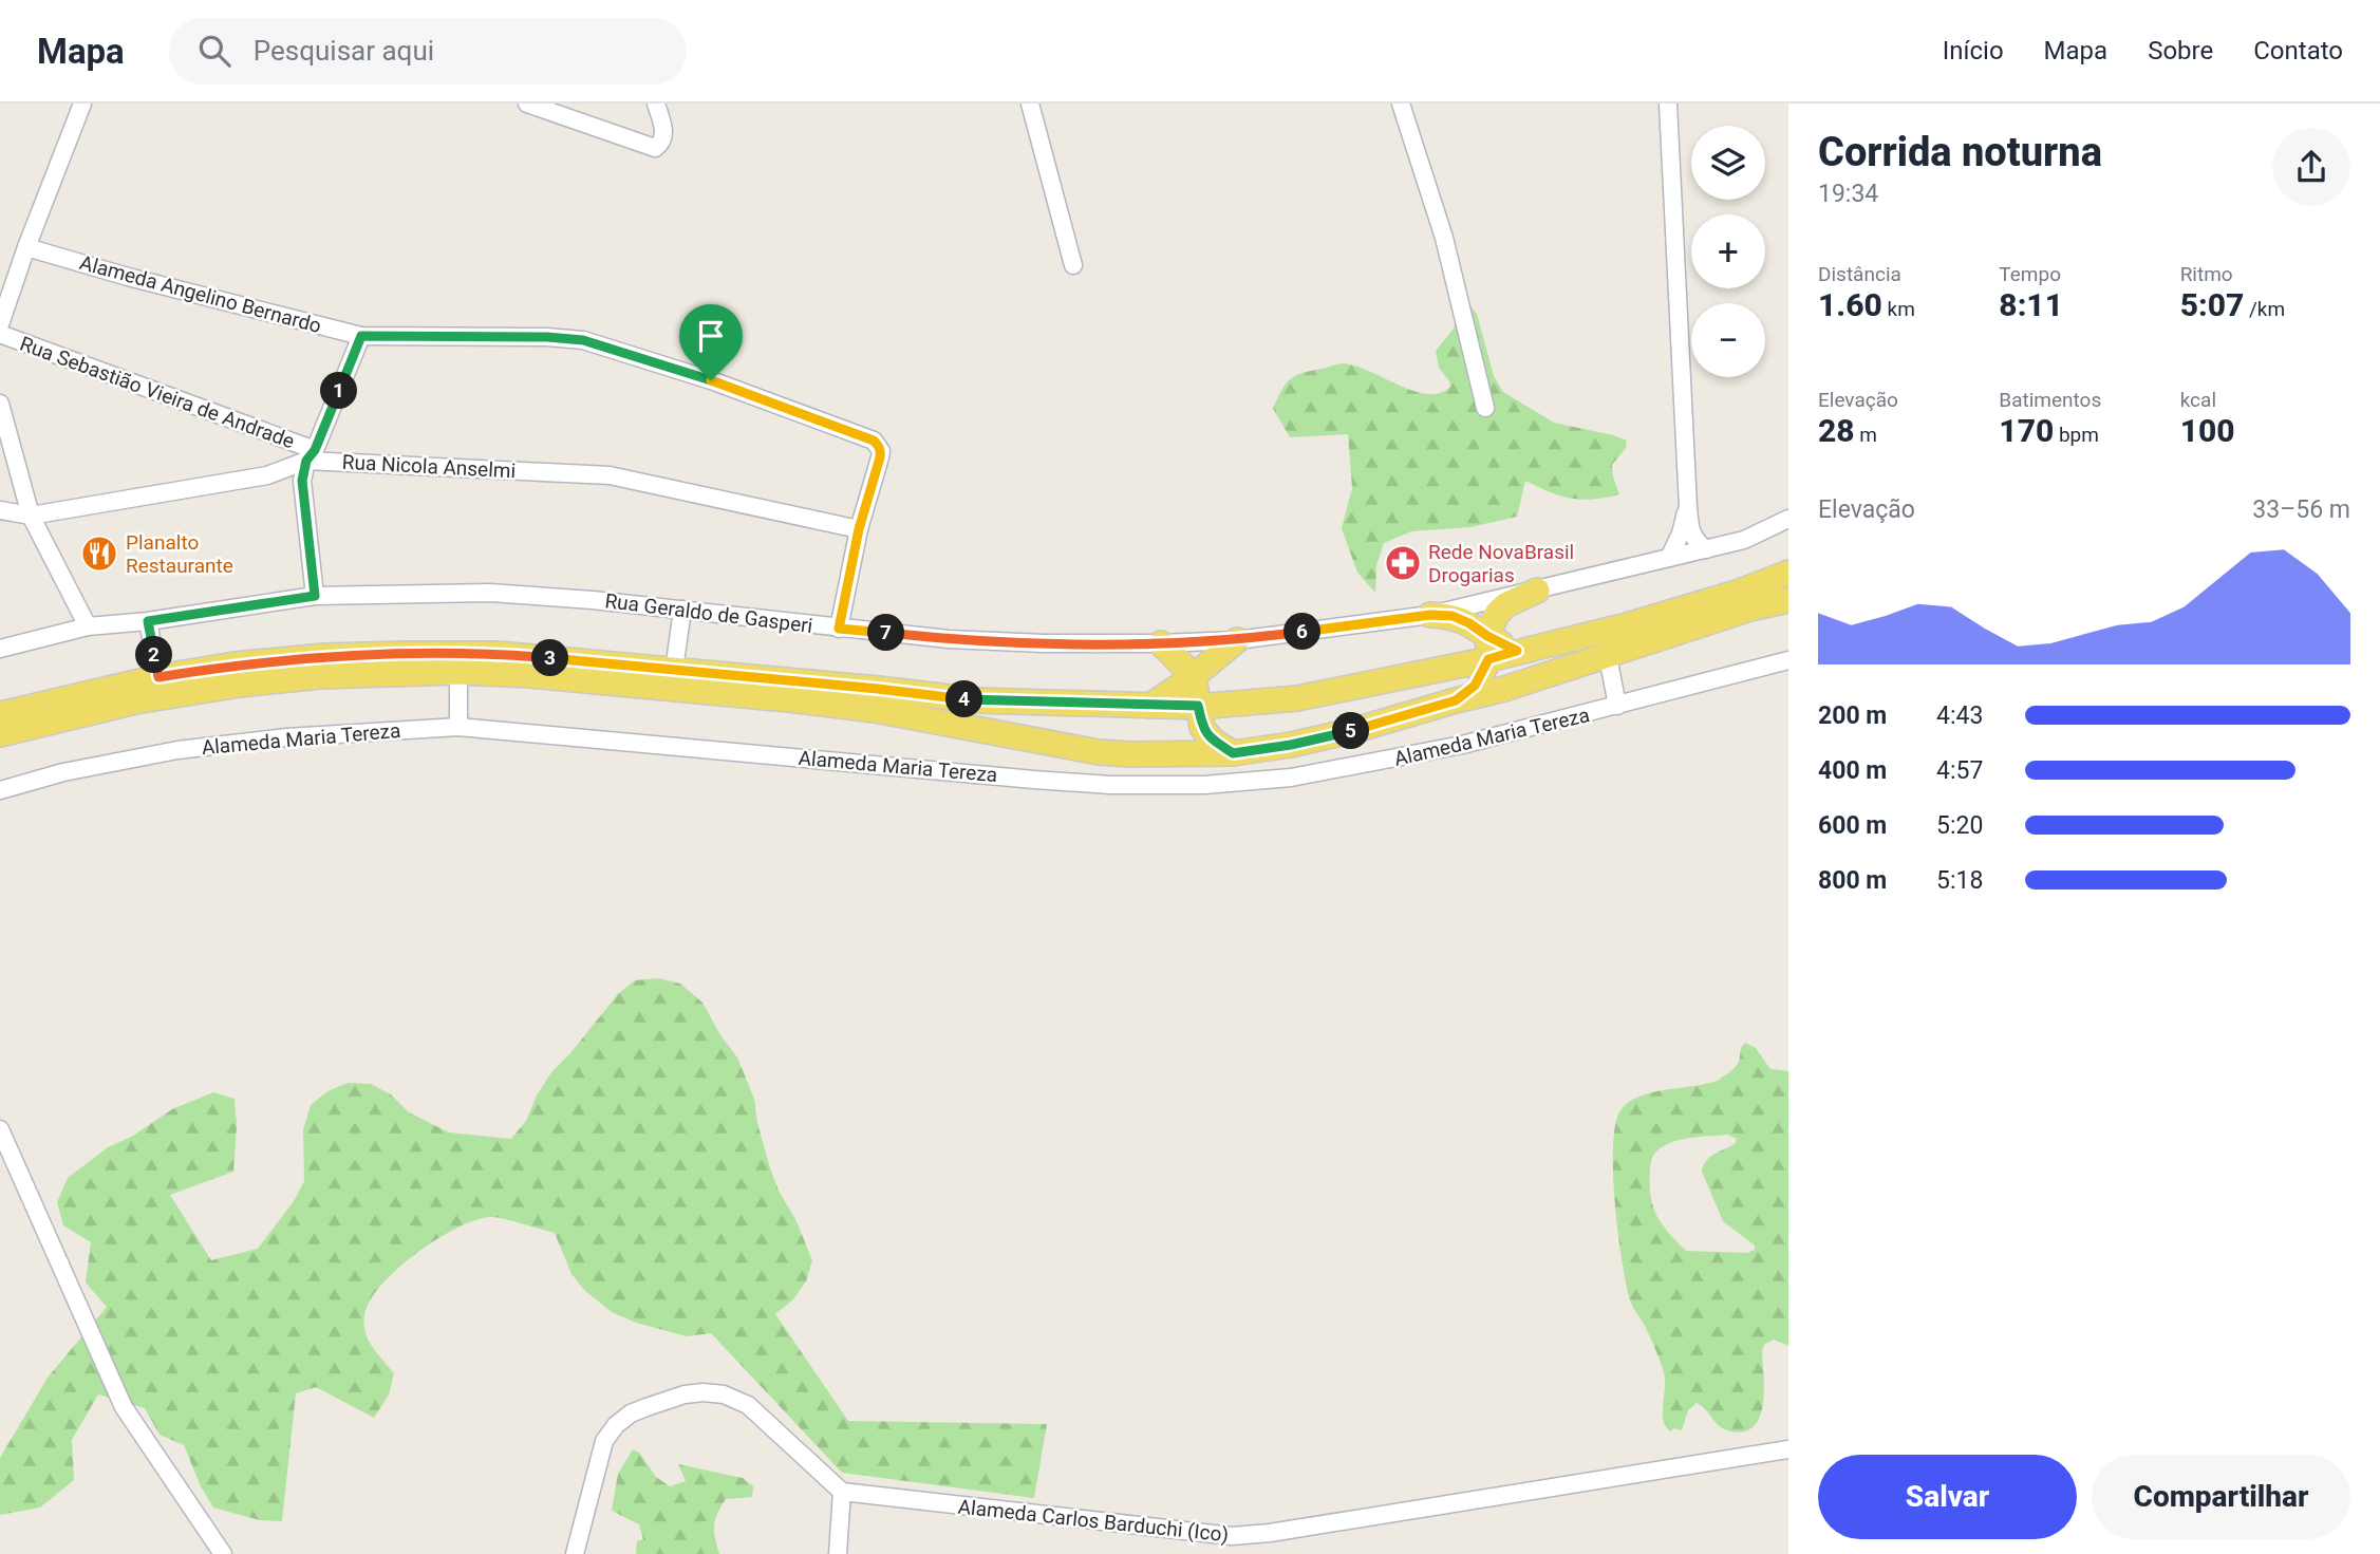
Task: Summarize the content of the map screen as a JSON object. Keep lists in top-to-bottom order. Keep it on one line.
{"streets":{"street":["Alameda Angelino Bernardo","Rua Sebastião Vieira de Andrade","Rua Nicola Anselmi","Rua Geraldo de Gasperi","Alameda Maria Tereza","Alameda Carlos Barduchi (Ico)"]},"crossings":[["Alameda Angelino Bernardo","Rua Nicola Anselmi"],["Alameda Angelino Bernardo","Rua Geraldo de Gasperi"],["Rua Sebastião Vieira de Andrade","Rua Nicola Anselmi"]],"places":{"restaurant":["Planalto Restaurante"],"pharmacy":["Rede NovaBrasil Drogarias"]},"page":{"header":"Mapa","search":"Pesquisar aqui","nav":["Início","Mapa","Sobre","Contato"],"heading":["Corrida noturna","19:34"],"map_buttons":["+","−"],"stats":[["Distância","1.60 km"],["Tempo","8:11"],["Ritmo","5:07 /km"],["Elevação","28 m"],["Batimentos","170 bpm"],["kcal","100"]],"pins":["1","6","7","2","3","4","5"],"chart":["Elevação","33–56 m"],"list":[{"name":"200 m","note":"4:43"},{"name":"400 m","note":"4:57"},{"name":"600 m","note":"5:20"},{"name":"800 m","note":"5:18"}],"buttons":["Salvar","Compartilhar"]}}
